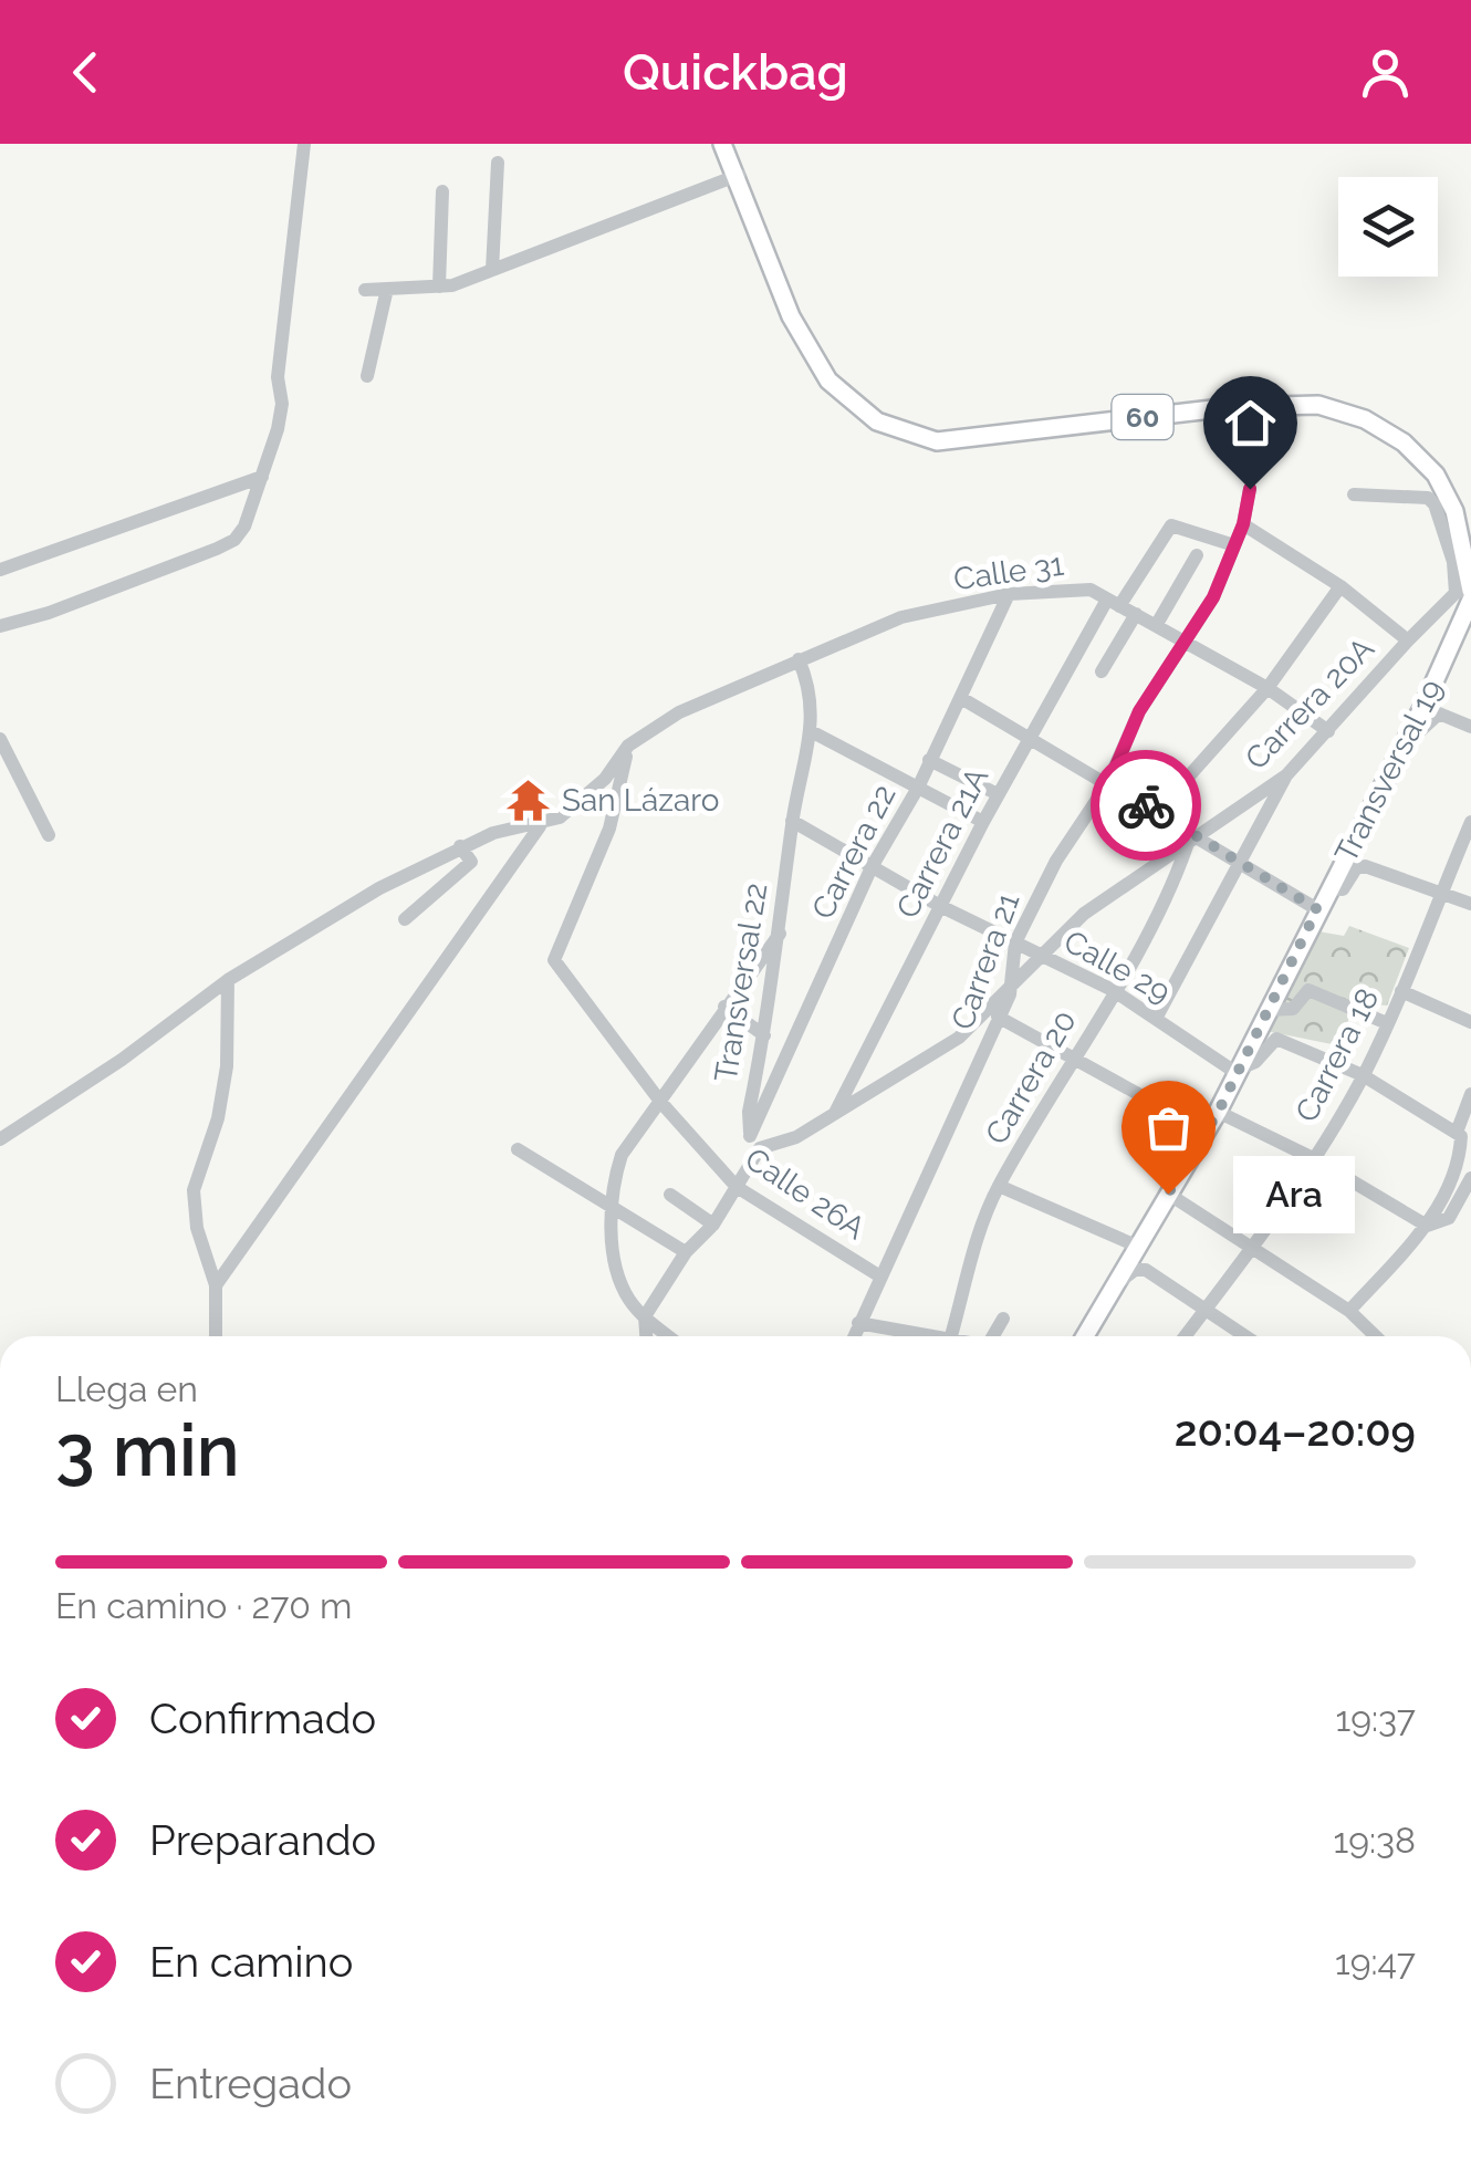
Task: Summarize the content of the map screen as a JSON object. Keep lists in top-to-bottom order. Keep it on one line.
{"streets":{"main road":["60","Transversal 19"],"street":["Calle 31","Carrera 20A","Carrera 21A","Carrera 22","Carrera 21","Calle 29","Transversal 22","Carrera 18","Carrera 20","Calle 26A"]},"crossings":[["60","Carrera 20A"],["60","Transversal 19"],["Calle 31","Carrera 20A"],["Calle 31","Carrera 21A"],["Calle 31","Carrera 22"],["Calle 31","Carrera 21"],["Calle 31","Transversal 22"],["Calle 31","Calle 26A"],["Carrera 20A","Transversal 19"],["Carrera 20A","Carrera 21A"],["Carrera 20A","Carrera 22"],["Carrera 20A","Carrera 21"],["Carrera 20A","Calle 29"],["Carrera 20A","Transversal 22"],["Carrera 20A","Carrera 20"],["Transversal 19","Calle 29"],["Carrera 21A","Carrera 21"],["Carrera 21A","Calle 29"],["Carrera 22","Calle 29"],["Carrera 22","Transversal 22"],["Carrera 22","Calle 26A"],["Carrera 21","Calle 29"],["Carrera 21","Calle 26A"],["Calle 29","Transversal 22"],["Calle 29","Carrera 20"]],"places":{"temple":["San Lázaro"],"other":["Ara"]},"page":{"header":"Quickbag","bubble":"Ara","heading":["3 min","Llega en","20:04–20:09"],"bar":"En camino · 270 m","list":[["Confirmado","19:37"],["Preparando","19:38"],["En camino","19:47"],"Entregado"]}}
